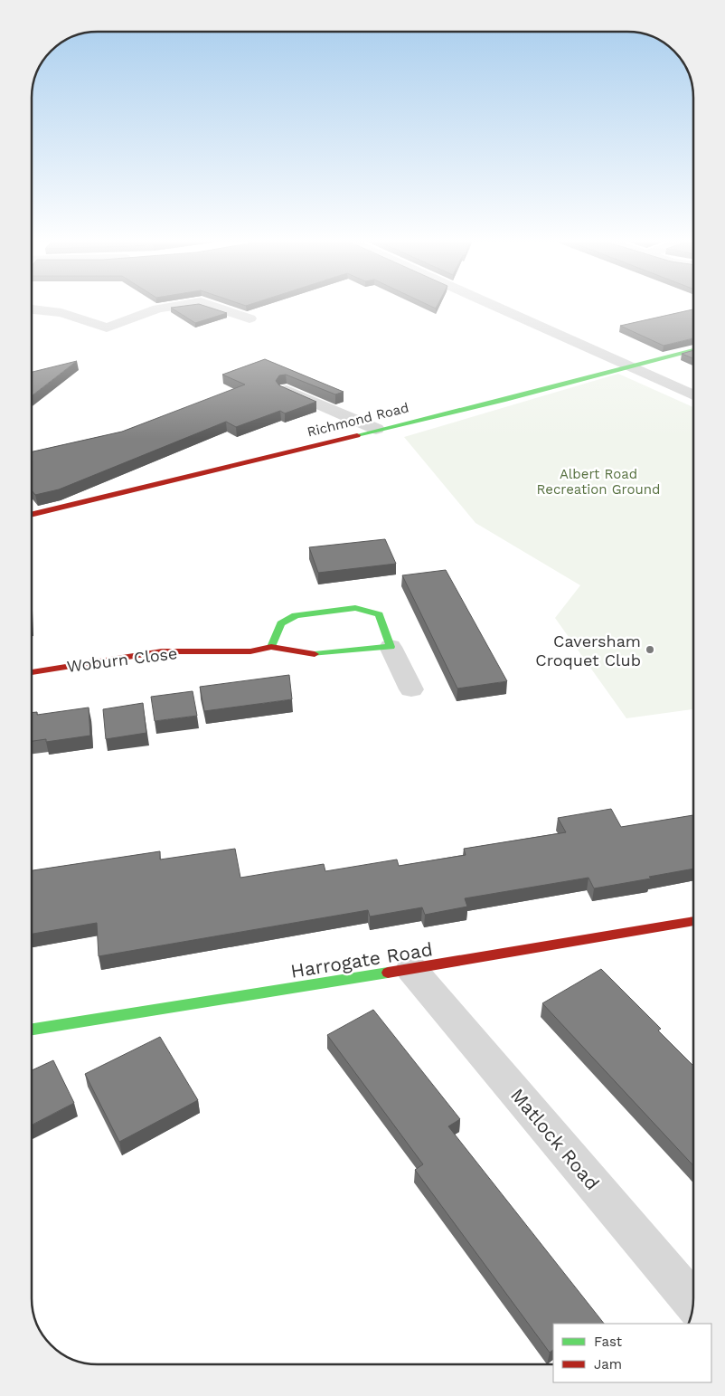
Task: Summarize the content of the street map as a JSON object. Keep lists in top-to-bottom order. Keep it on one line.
{"streets":{"street":["Richmond Road","Woburn Close","Harrogate Road","Matlock Road"]},"crossings":[["Harrogate Road","Matlock Road"]],"parks":["Albert Road Recreation Ground"],"places":["Caversham Croquet Club"],"legend":["Fast","Jam"]}
